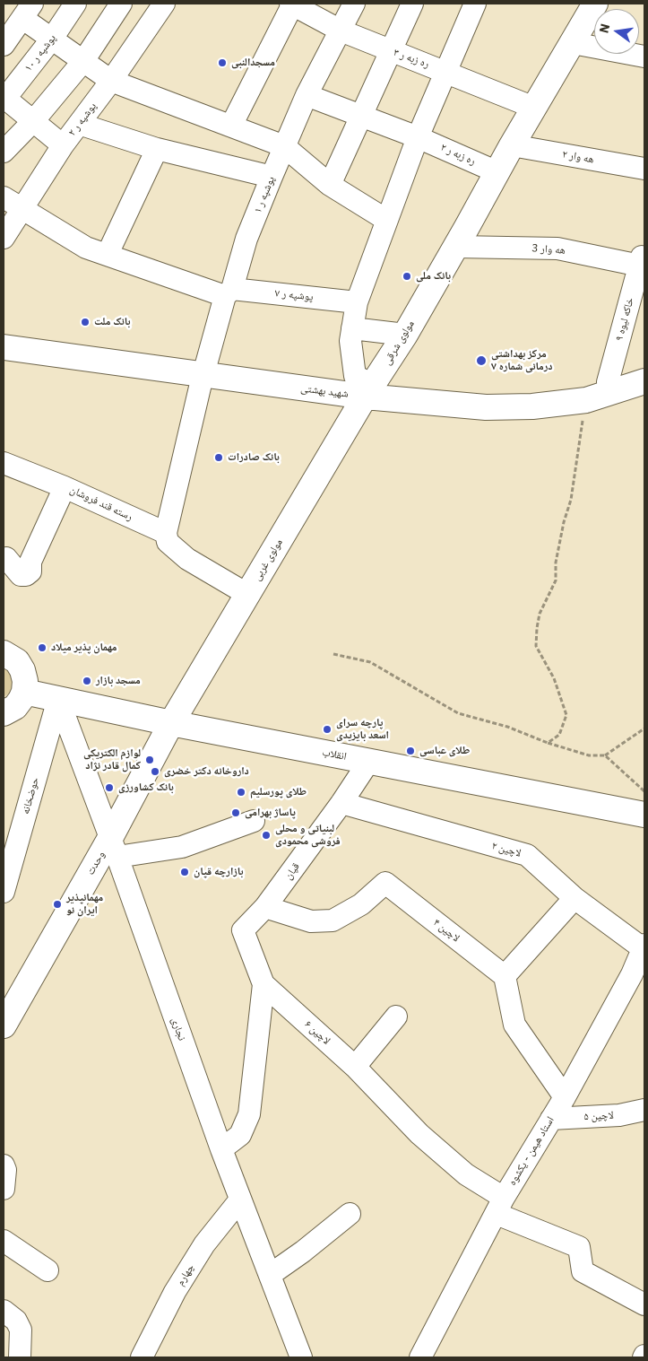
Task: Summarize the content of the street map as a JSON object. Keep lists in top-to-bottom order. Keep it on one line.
{"streets":{"main road":["مولوی شرقی","شهید بهشتی","مولوی غربی","انقلاب","وحدت"],"street":["پوشپه ر ۱۰","ره زبه ر ۳","پوشپه ر ۲","ره زبه ر ۲","هه وار ۲","۱ پوشپه ر","هه وار 3","پوشپه ر ۷","خاکه لیوه ۹","رسته قند فروشان","حوضخانه","لاچین ۲","قپان","لاچین ۴","نجاری","لاچین ۶","لاچین ۵","استاد هیمن - یکشوه","چهارم"]},"crossings":[["ره زبه ر ۳","۱ پوشپه ر"],["ره زبه ر ۳","مولوی شرقی"],["پوشپه ر ۲","پوشپه ر ۷"],["ره زبه ر ۲","۱ پوشپه ر"],["ره زبه ر ۲","مولوی شرقی"],["هه وار ۲","مولوی شرقی"],["۱ پوشپه ر","پوشپه ر ۷"],["۱ پوشپه ر","شهید بهشتی"],["۱ پوشپه ر","رسته قند فروشان"],["هه وار 3","خاکه لیوه ۹"],["هه وار 3","مولوی شرقی"],["خاکه لیوه ۹","شهید بهشتی"],["مولوی شرقی","شهید بهشتی"],["مولوی شرقی","مولوی غربی"],["شهید بهشتی","مولوی غربی"],["رسته قند فروشان","مولوی غربی"],["مولوی غربی","انقلاب"],["مولوی غربی","وحدت"],["انقلاب","حوضخانه"],["انقلاب","وحدت"],["انقلاب","قپان"],["انقلاب","نجاری"],["حوضخانه","نجاری"],["لاچین ۲","قپان"],["لاچین ۲","استاد هیمن - یکشوه"],["وحدت","نجاری"],["قپان","لاچین ۴"],["قپان","لاچین ۶"],["نجاری","چهارم"],["لاچین ۶","استاد هیمن - یکشوه"],["لاچین ۵","استاد هیمن - یکشوه"]],"places":["مسجدالنبی","بانک ملی","بانک ملت","مرکز بهداشتی درمانی شماره ۷","بانک صادرات","مهمان پذیر میلاد","مسجد بازار","پارچه سرای اسعد بایزیدی","طلای عباسی","لوازم الکتریکی کمال قادر نژاد","داروخانه دکتر خضری","بانک کشاورزی","طلای پورسلیم","پاساژ بهرامی","لبنیاتی و محلی فروشی محمودی","بازارچه قپان","مهمانپذیر ایران نو"],"north":"left"}
